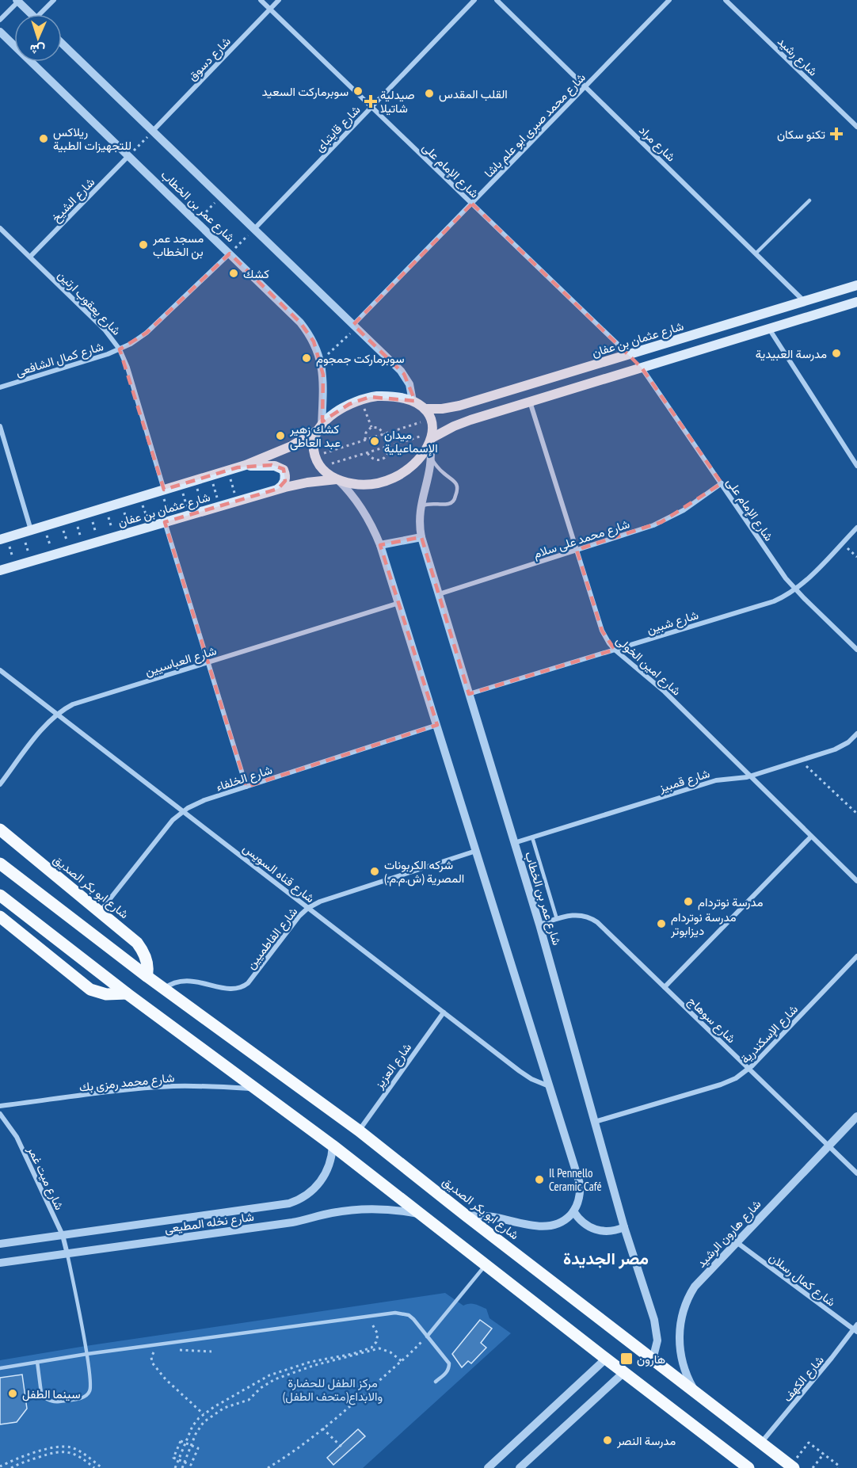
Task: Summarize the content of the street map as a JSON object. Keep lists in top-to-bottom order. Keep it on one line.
{"streets":{"main road":["شارع عثمان بن عفان","شارع ابو بكر الصديق"],"street":["شارع رشيد","شارع دسوق","شارع محمد صبرى ابو علم باشا","شارع قايتباى","شارع مراد","شارع الإمام على","شارع الشيخ","شارع عمر بن الخطاب","شارع يعقوب ارتين","شارع كمال الشافعى","شارع محمد على سلام","شارع شبين","شارع العباسيين","شارع امين الخولى","شارع الخلفاء","شارع قمبيز","شارع قناه السويس","شارع الفاطميين","شارع سوهاج","شارع الإسكندرية","شارع العزيز","شارع محمد رمزى بك","شارع ميت غمر","شارع نخله المطيعى","شارع هارون الرشيد","شارع كمال رسلان","شارع الكهف"]},"crossings":[["شارع دسوق","شارع الإمام على"],["شارع دسوق","شارع عمر بن الخطاب"],["شارع محمد صبرى ابو علم باشا","شارع مراد"],["شارع محمد صبرى ابو علم باشا","شارع الإمام على"],["شارع محمد صبرى ابو علم باشا","شارع عمر بن الخطاب"],["شارع قايتباى","شارع الإمام على"],["شارع قايتباى","شارع عمر بن الخطاب"],["شارع مراد","شارع عثمان بن عفان"],["شارع الإمام على","شارع عثمان بن عفان"],["شارع الإمام على","شارع محمد على سلام"],["شارع الإمام على","شارع شبين"],["شارع الشيخ","شارع عمر بن الخطاب"],["شارع الشيخ","شارع يعقوب ارتين"],["شارع عمر بن الخطاب","شارع عثمان بن عفان"],["شارع عمر بن الخطاب","شارع كمال الشافعى"],["شارع عمر بن الخطاب","شارع محمد على سلام"],["شارع عمر بن الخطاب","شارع شبين"],["شارع عمر بن الخطاب","شارع قمبيز"],["شارع عمر بن الخطاب","شارع ابو بكر الصديق"],["شارع عمر بن الخطاب","شارع سوهاج"],["شارع عمر بن الخطاب","شارع الإسكندرية"],["شارع يعقوب ارتين","شارع عثمان بن عفان"],["شارع يعقوب ارتين","شارع كمال الشافعى"],["شارع محمد على سلام","شارع امين الخولى"],["شارع شبين","شارع امين الخولى"],["شارع العباسيين","شارع قناه السويس"],["شارع امين الخولى","شارع قمبيز"],["شارع الخلفاء","شارع قناه السويس"],["شارع الخلفاء","شارع ابو بكر الصديق"],["شارع قناه السويس","شارع الفاطميين"],["شارع قناه السويس","شارع العزيز"],["شارع ابو بكر الصديق","شارع الفاطميين"],["شارع ابو بكر الصديق","شارع العزيز"],["شارع ابو بكر الصديق","شارع هارون الرشيد"],["شارع ابو بكر الصديق","شارع الكهف"],["شارع سوهاج","شارع الإسكندرية"],["شارع سوهاج","شارع هارون الرشيد"],["شارع ميت غمر","شارع نخله المطيعى"],["شارع هارون الرشيد","شارع كمال رسلان"],["شارع كمال رسلان","شارع الكهف"]],"districts":["مصر الجديدة"],"parks":["مركز الطفل للحضارة والابداع(متحف الطفل)"],"places":{"other":["سوبرماركت السعيد","القلب المقدس","ريلاكس للتجهيزات الطبية","مسجد عمر بن الخطاب","كشك","مدرسة العبيدية","سوبرماركت جمجوم","كشك زهير عبد العاطى","ميدان الإسماعيلية","شركه الكربونات المصرية (ش.م.م.)","مدرسة نوتردام","مدرسة نوتردام ديزابوتر","Il Pennello Ceramic Café","سينما الطفل","مدرسة النصر"],"health":["صيدلية شاتيلا","تكنو سكان"],"transit":["هارون"]},"north":"bottom"}
